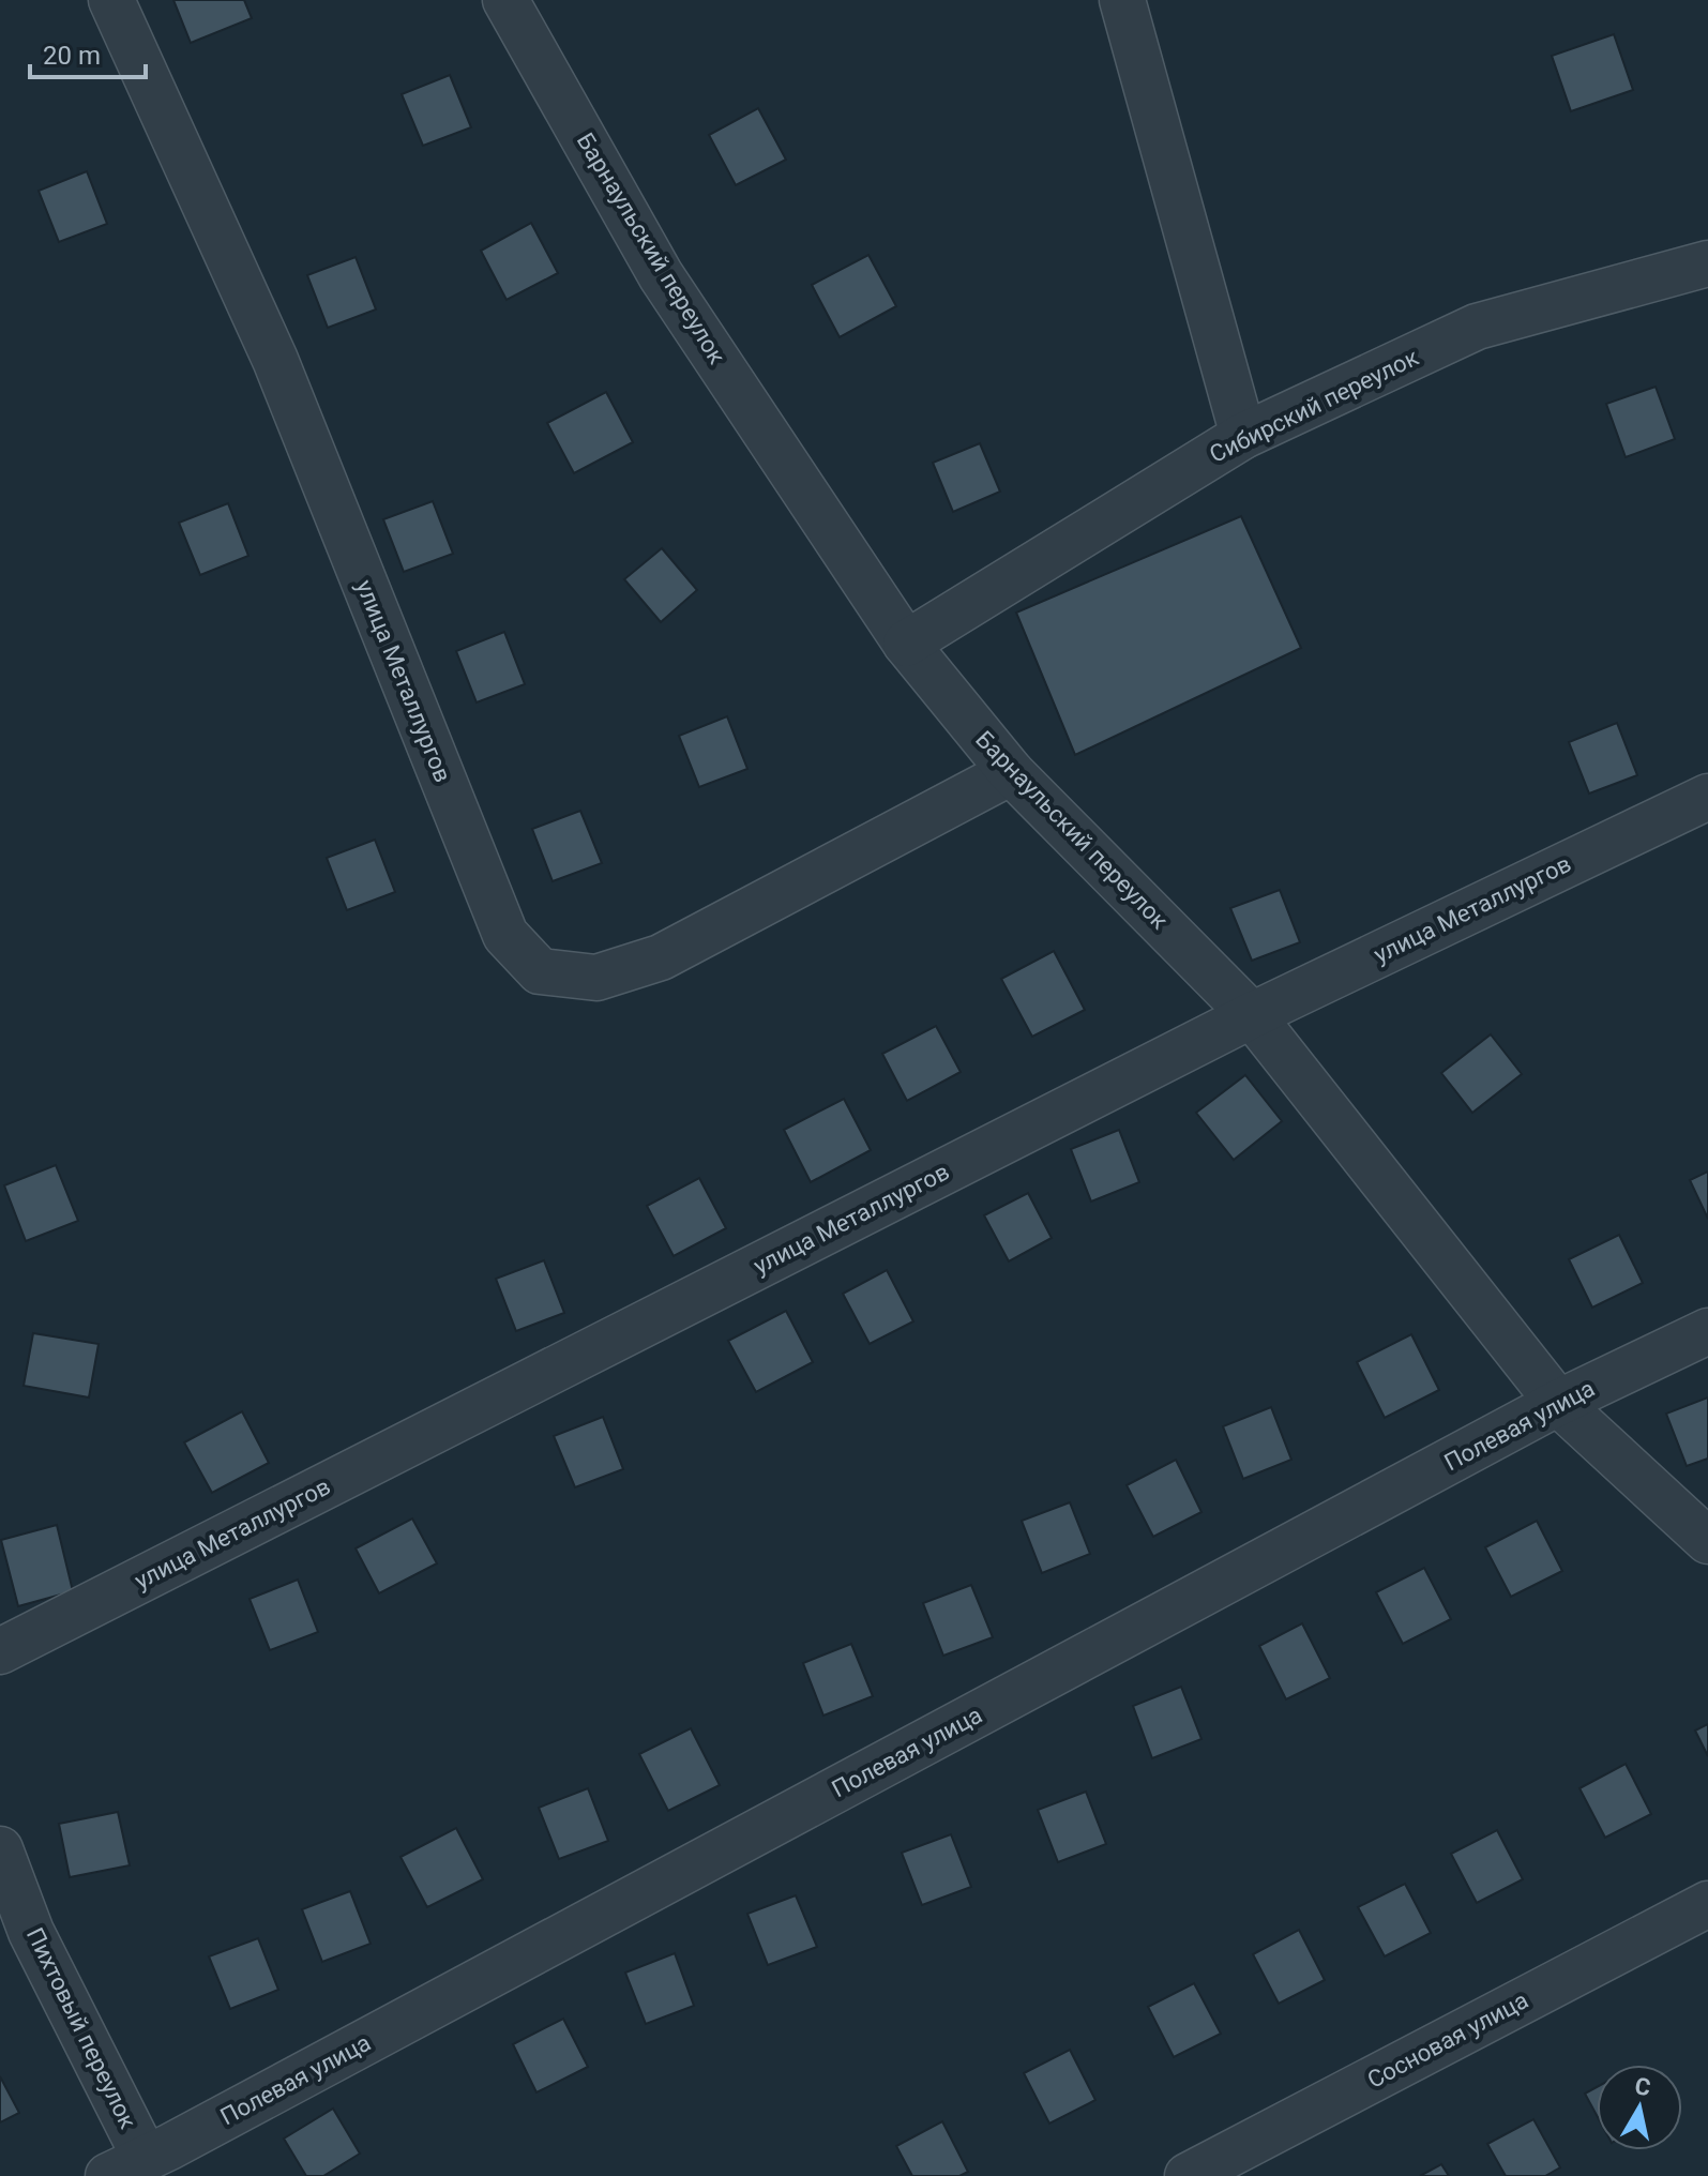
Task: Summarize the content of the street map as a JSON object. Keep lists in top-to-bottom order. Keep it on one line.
{"streets":{"street":["Барнаульский переулок","Сибирский переулок","улица Металлургов","Полевая улица","Пихтовый переулок","Сосновая улица"]},"crossings":[["Барнаульский переулок","Сибирский переулок"],["Барнаульский переулок","улица Металлургов"],["Барнаульский переулок","Полевая улица"],["Полевая улица","Пихтовый переулок"]],"scale_bar":"20 m","north":"top"}
